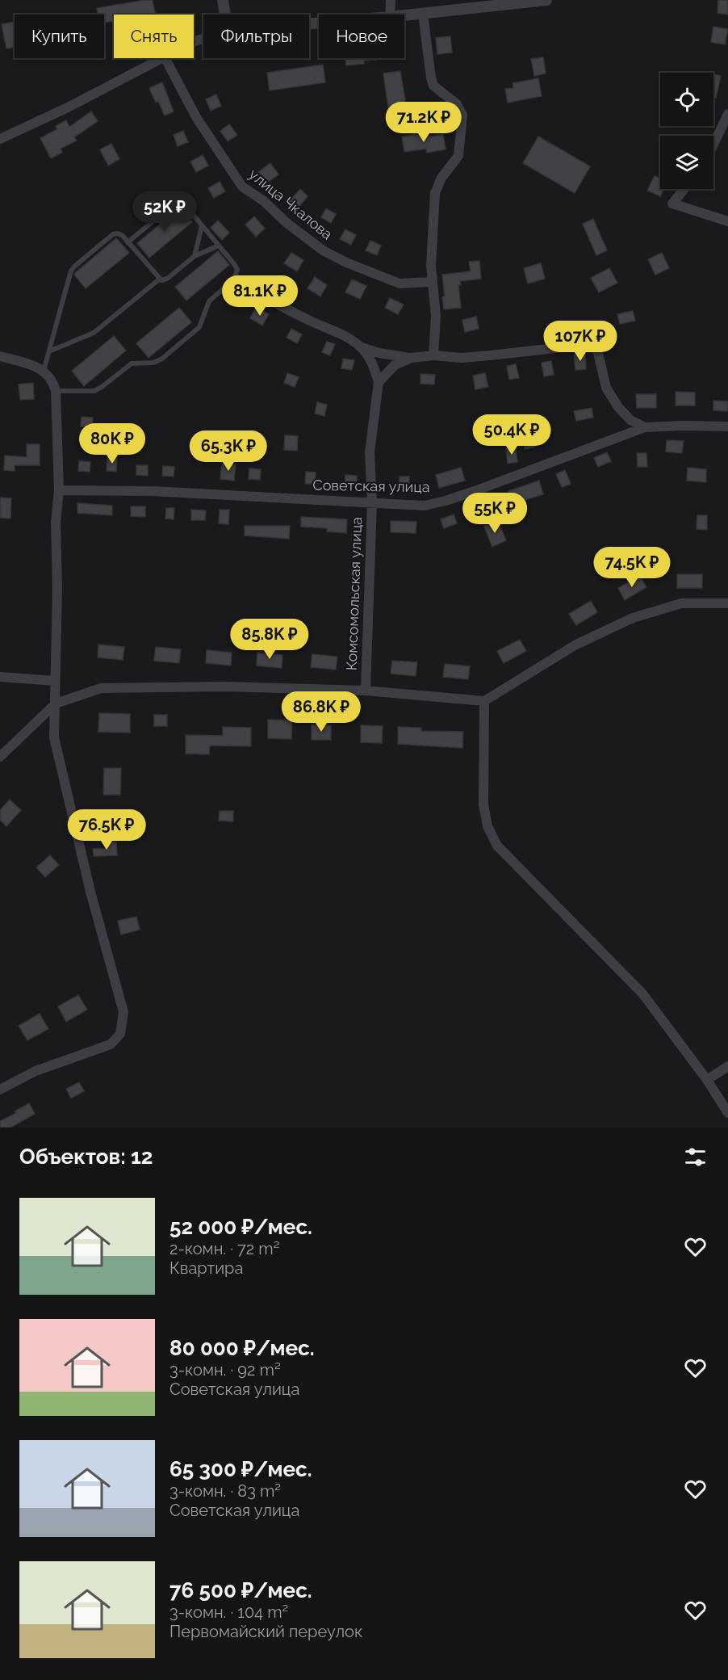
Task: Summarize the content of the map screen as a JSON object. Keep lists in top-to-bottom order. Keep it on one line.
{"streets":{"street":["улица Чкалова","Советская улица","Комсомольская улица"]},"crossings":[["Советская улица","Комсомольская улица"]],"page":{"chip":["Купить","Снять","Фильтры","Новое"],"price":["71.2K ₽","52K ₽","81.1K ₽","107K ₽","50.4K ₽","80K ₽","65.3K ₽","55K ₽","74.5K ₽","85.8K ₽","86.8K ₽","76.5K ₽"],"heading":"Объектов: 12","list":[{"name":"52 000 ₽/мес.","note":"2-комн. · 72 m² · Квартира"},{"name":"80 000 ₽/мес.","note":"3-комн. · 92 m² · Советская улица"},{"name":"65 300 ₽/мес.","note":"3-комн. · 83 m² · Советская улица"},{"name":"76 500 ₽/мес.","note":"3-комн. · 104 m² · Первомайский переулок"}]}}
